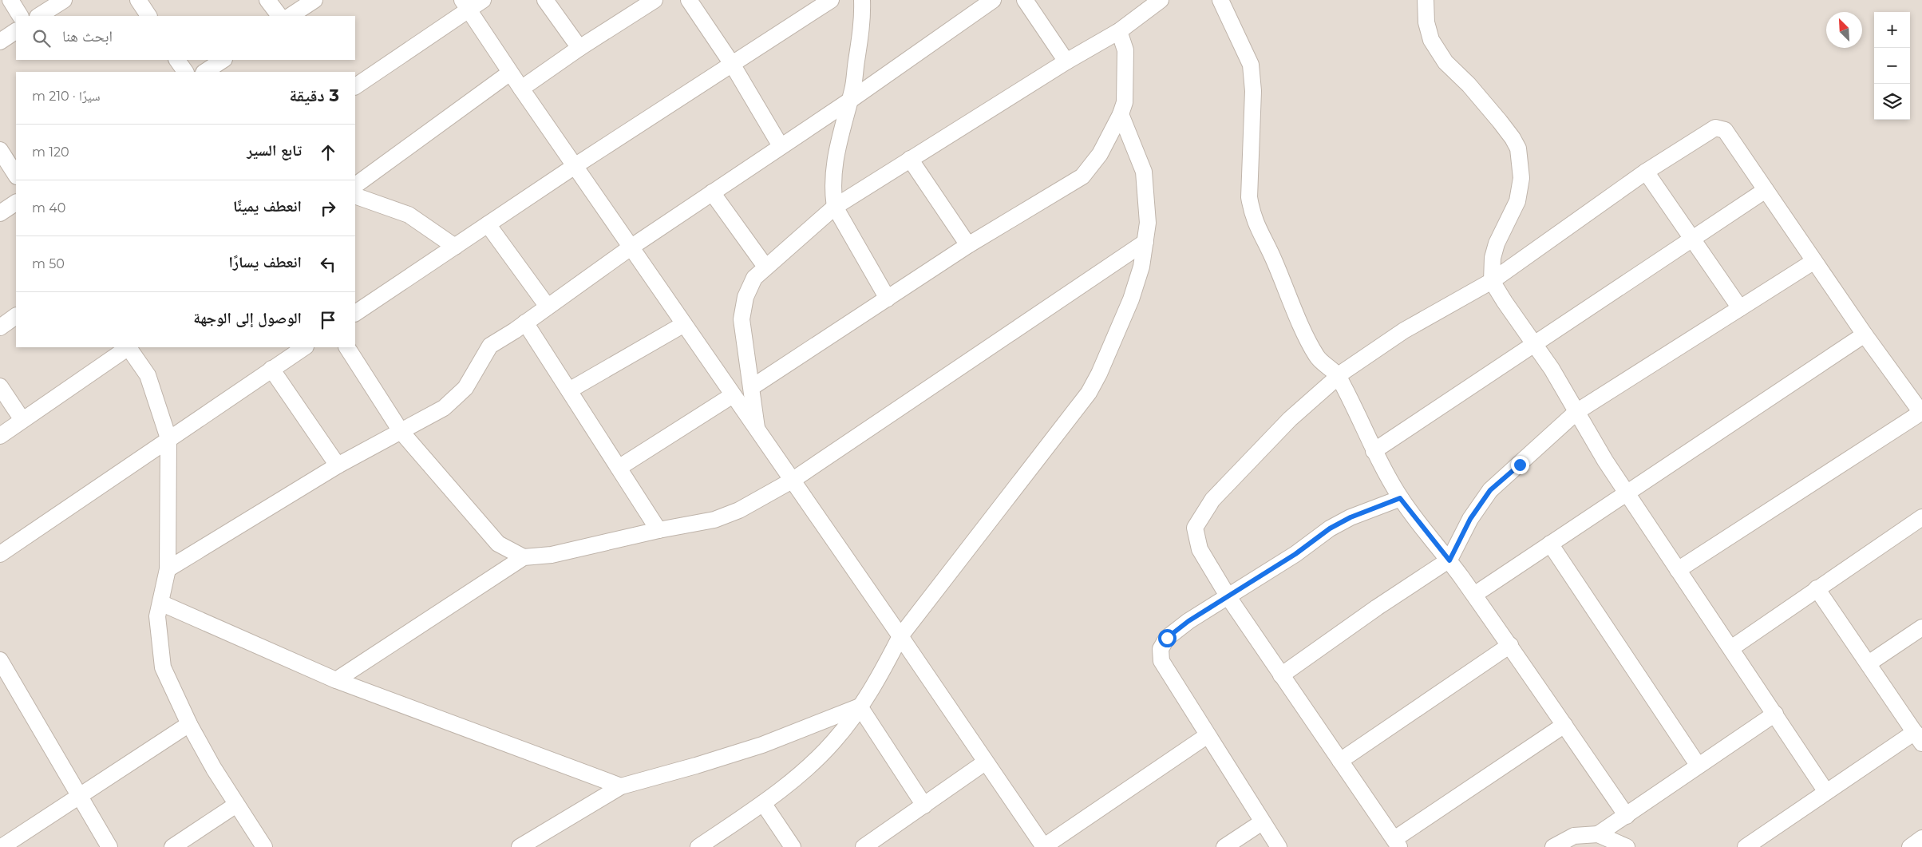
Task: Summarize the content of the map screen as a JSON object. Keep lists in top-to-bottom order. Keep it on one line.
{"north":"top left","page":{"map_buttons":["+","−"],"search":"ابحث هنا","heading":["3 دقيقة","سيرًا · 210 m"],"list":[["تابع السير","120 m"],["انعطف يمينًا","40 m"],["انعطف يسارًا","50 m"],"الوصول إلى الوجهة"]}}
